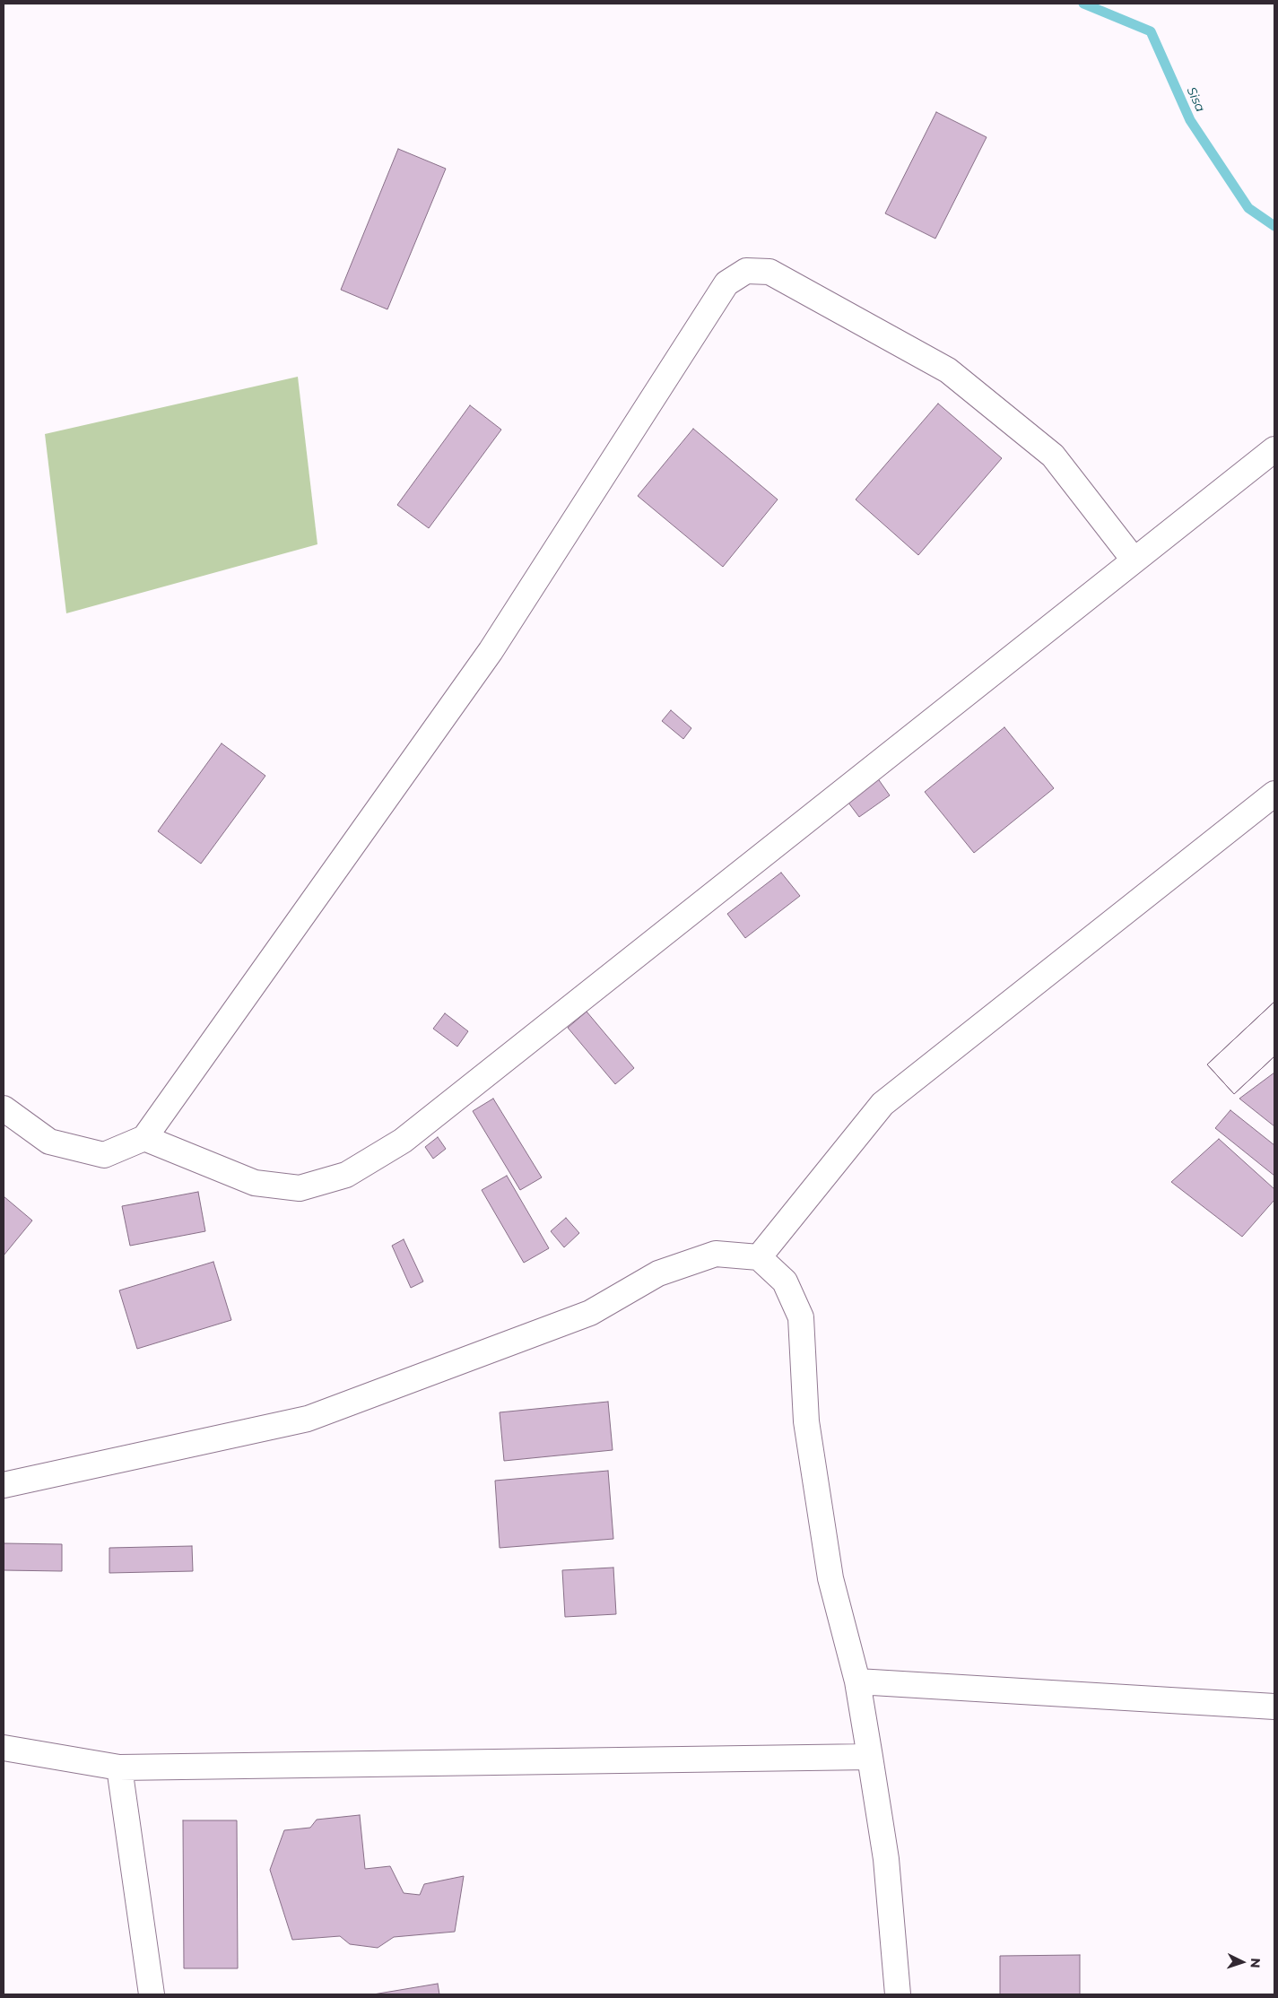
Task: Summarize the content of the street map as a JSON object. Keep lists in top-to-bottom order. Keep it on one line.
{"water":["Sisa"],"north":"right"}
